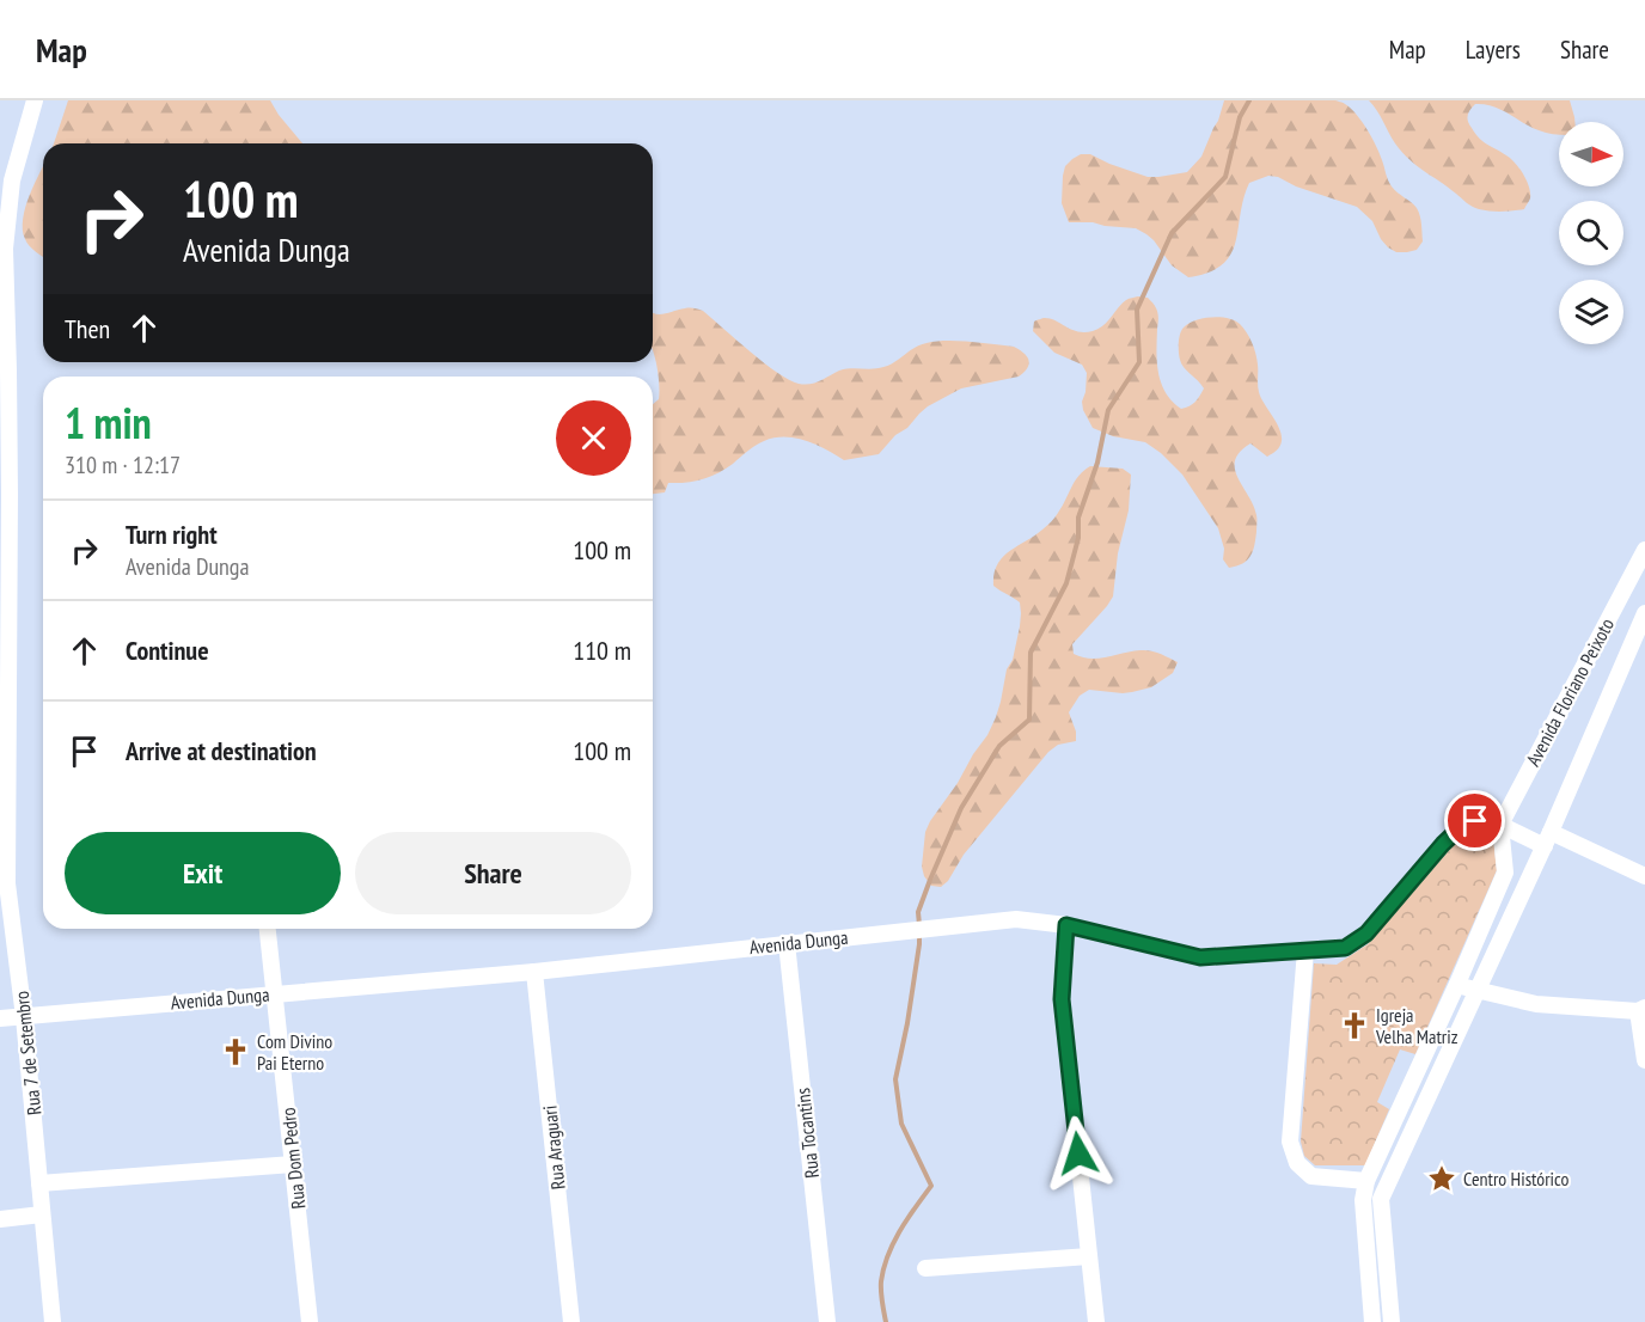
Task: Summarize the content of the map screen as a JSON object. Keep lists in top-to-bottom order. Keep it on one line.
{"streets":{"street":["Avenida Floriano Peixoto","Avenida Dunga","Rua 7 de Setembro","Rua Tocantins","Rua Araguari","Rua Dom Pedro"]},"crossings":[["Avenida Floriano Peixoto","Avenida Dunga"],["Avenida Dunga","Rua 7 de Setembro"],["Avenida Dunga","Rua Tocantins"],["Avenida Dunga","Rua Araguari"],["Avenida Dunga","Rua Dom Pedro"]],"places":{"church":["Igreja Velha Matriz","Com Divino Pai Eterno"],"place":["Centro Histórico"]},"north":"right","page":{"header":"Map","nav":["Map","Layers","Share"],"turn":["100 m","Avenida Dunga"],"then":"Then","heading":["1 min","310 m · 12:17"],"list":[{"name":"Turn right","note":"Avenida Dunga","value":"100 m"},{"name":"Continue","value":"110 m"},{"name":"Arrive at destination","value":"100 m"}],"buttons":["Exit","Share"]}}
